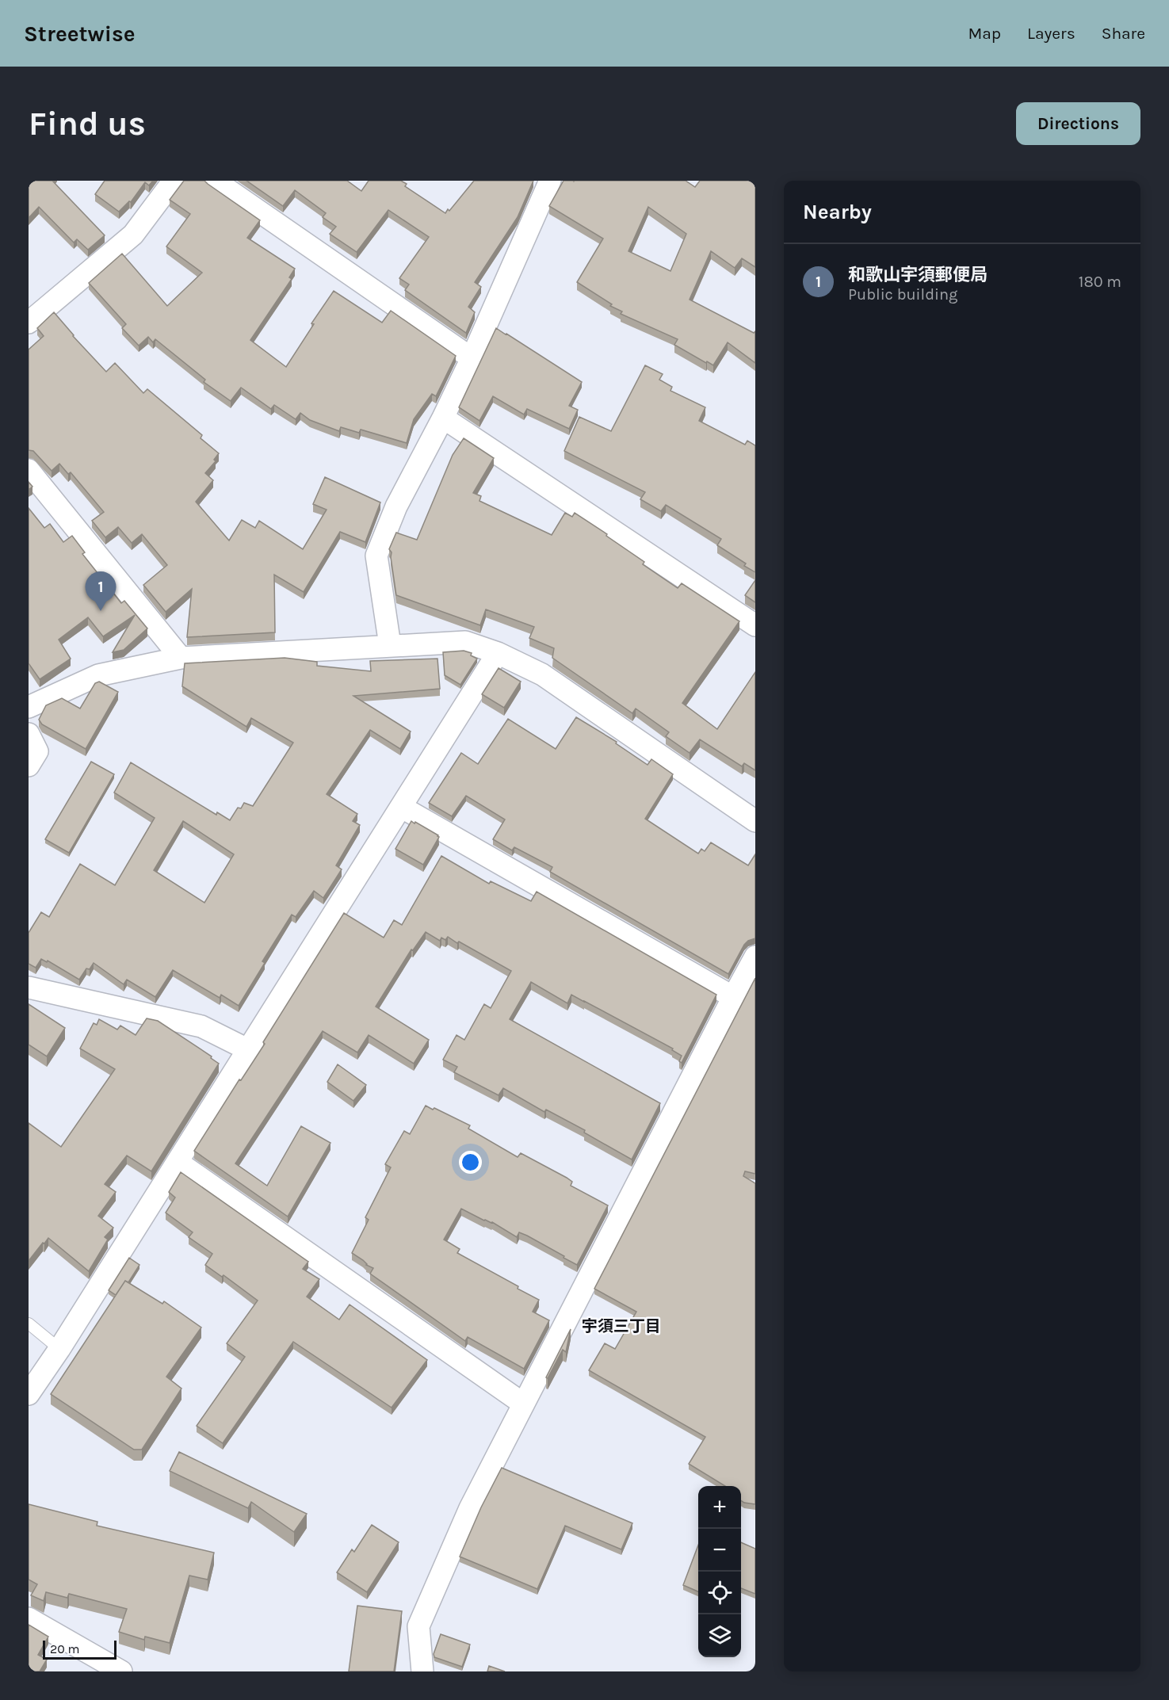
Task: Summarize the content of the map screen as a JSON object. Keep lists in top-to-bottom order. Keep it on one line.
{"districts":["宇須三丁目"],"scale_bar":"20 m","page":{"header":"Streetwise","nav":["Map","Layers","Share"],"buttons":"Directions","title":"Find us","heading":"Nearby","list":[{"mark":"1","name":"和歌山宇須郵便局","note":"Public building","value":"180 m"}],"pins":"1","map_buttons":["+","−"],"scale":"20 m"}}
